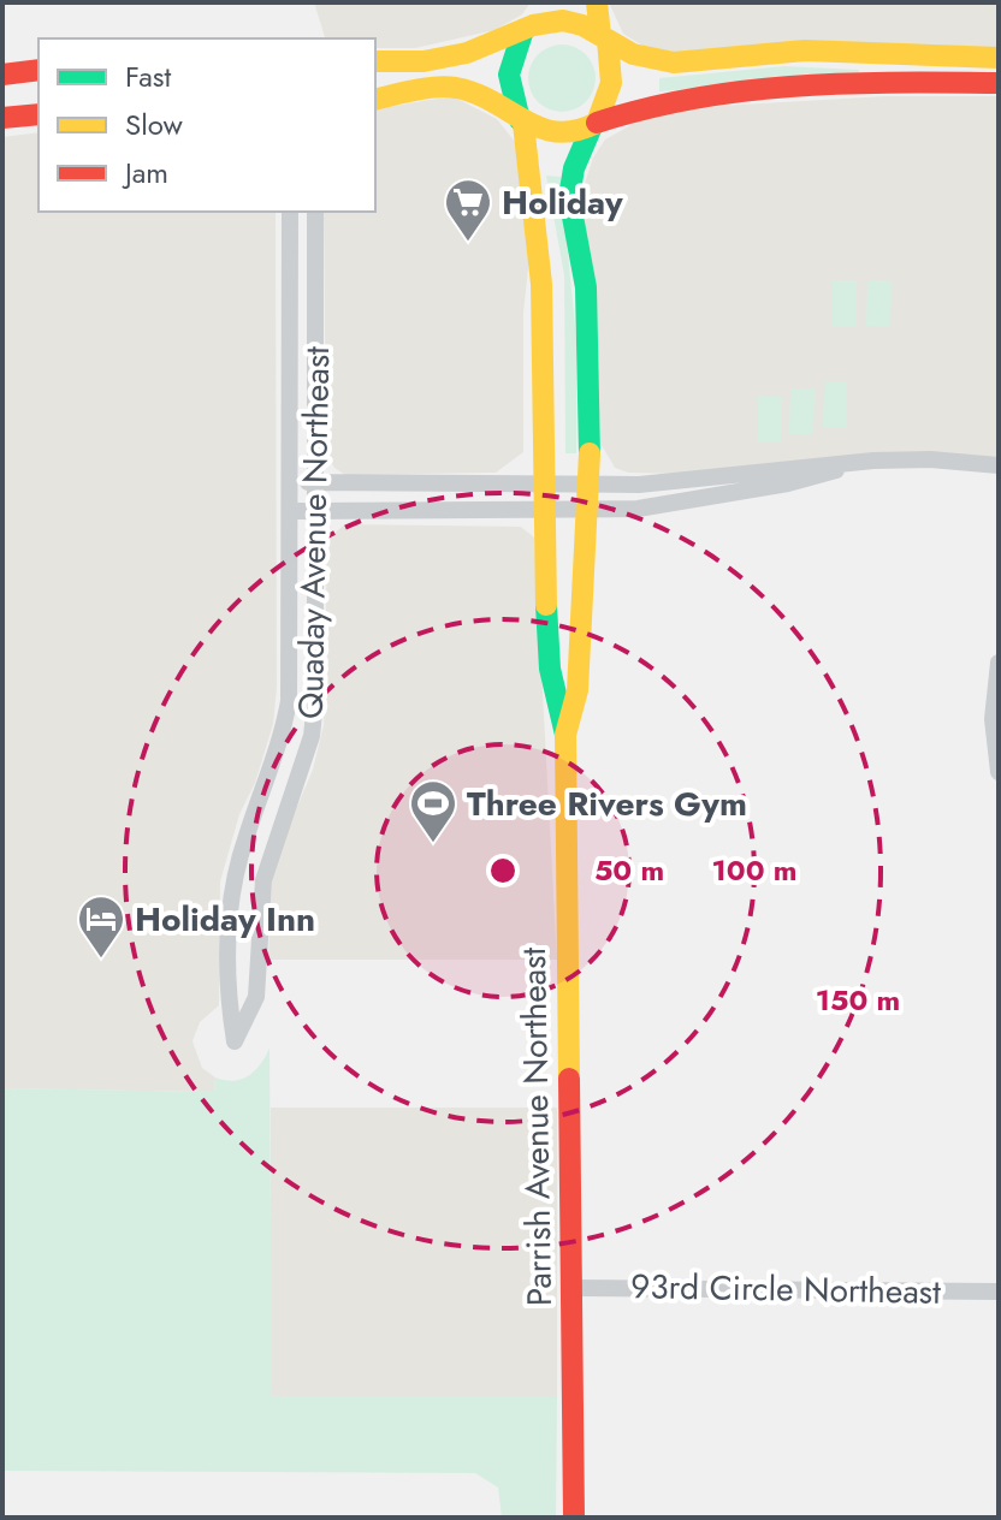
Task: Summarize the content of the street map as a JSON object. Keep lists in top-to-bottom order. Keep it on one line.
{"streets":{"main road":["Parrish Avenue Northeast"],"street":["Quaday Avenue Northeast","93rd Circle Northeast"]},"crossings":[["Parrish Avenue Northeast","93rd Circle Northeast"]],"places":{"supermarket":["Holiday"],"sports":["Three Rivers Gym"],"hotel":["Holiday Inn"]},"legend":["Fast","Slow","Jam"],"rings":["50 m","100 m","150 m"]}
